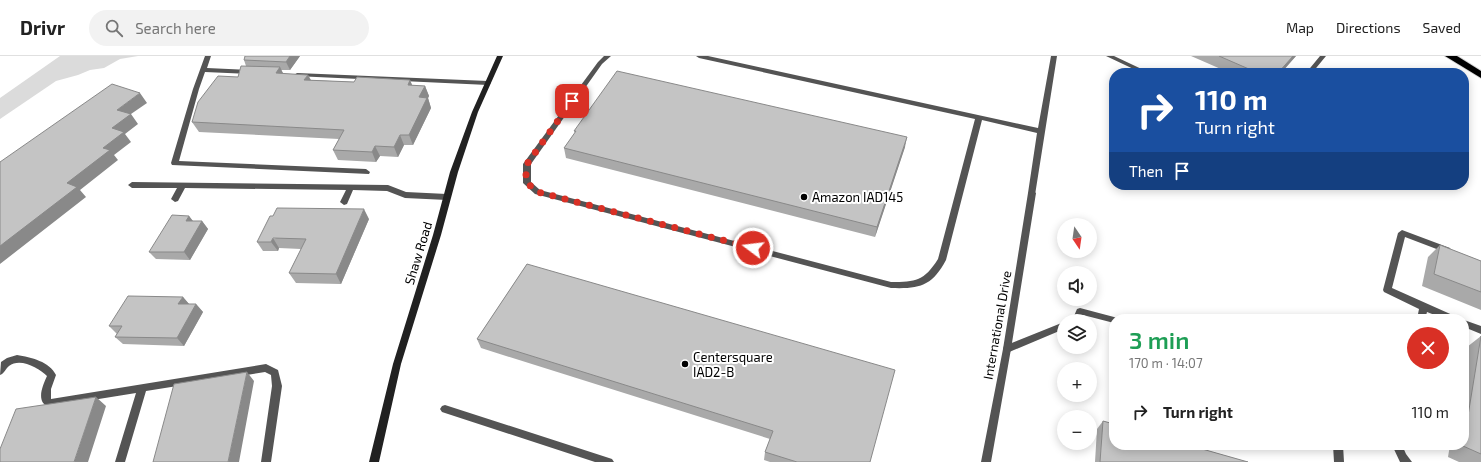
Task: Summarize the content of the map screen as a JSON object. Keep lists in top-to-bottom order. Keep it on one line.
{"streets":{"main road":["Shaw Road"],"street":["International Drive"]},"places":["Amazon IAD145","Centersquare IAD2-B"],"north":"bottom","page":{"header":"Drivr","search":"Search here","nav":["Map","Directions","Saved"],"turn":["110 m","Turn right"],"then":"Then","map_buttons":["+","−"],"heading":["3 min","170 m · 14:07"],"list":[{"name":"Turn right","value":"110 m"}]}}
